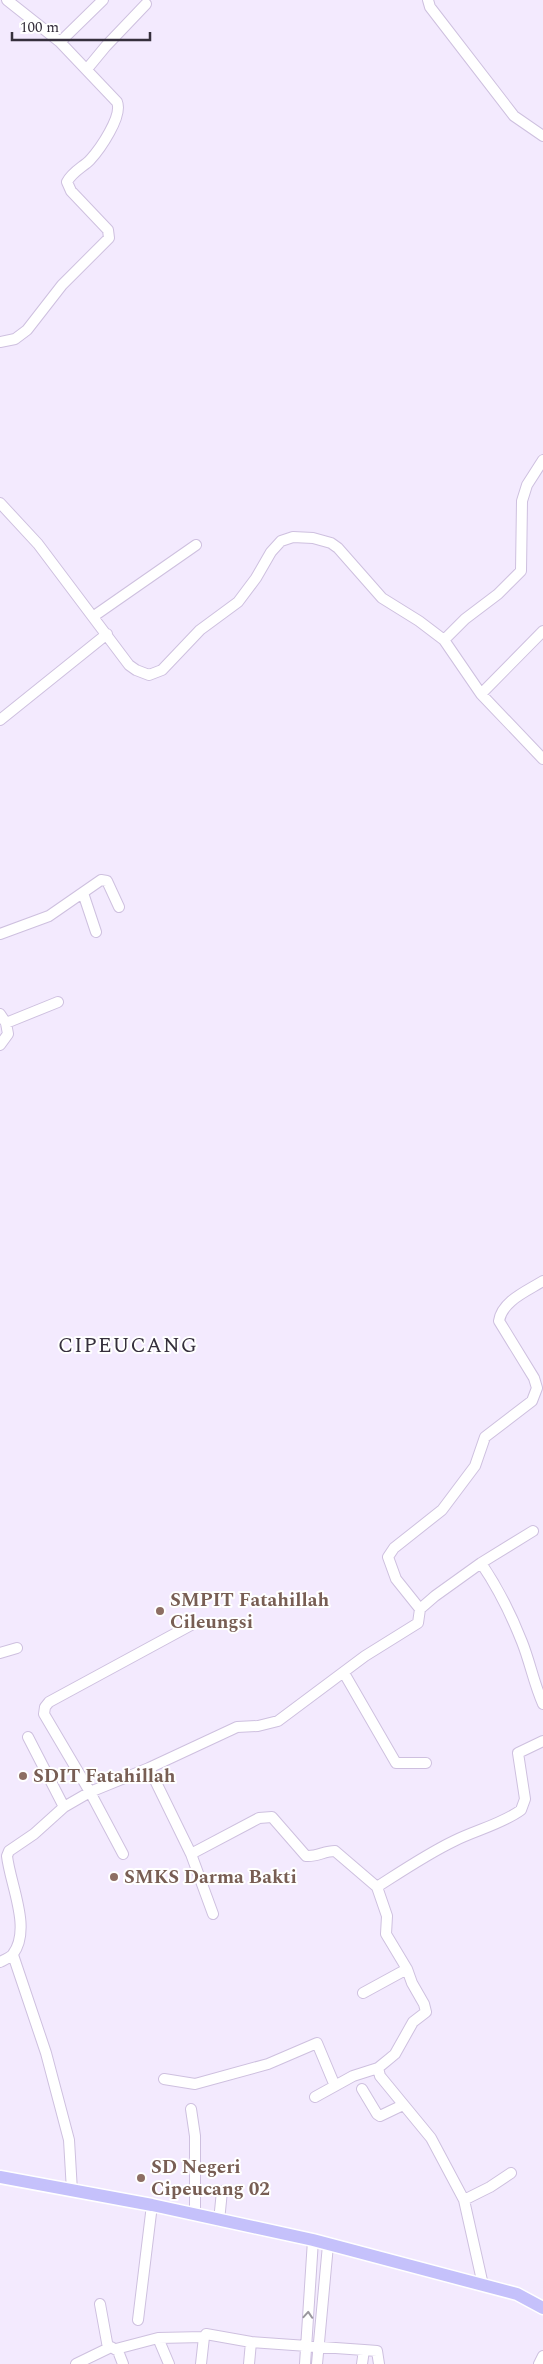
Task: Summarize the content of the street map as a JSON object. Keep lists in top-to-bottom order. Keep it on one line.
{"districts":["CIPEUCANG"],"places":["SMPIT Fatahillah Cileungsi","SDIT Fatahillah","SMKS Darma Bakti","SD Negeri Cipeucang 02"],"scale_bar":"100 m"}
